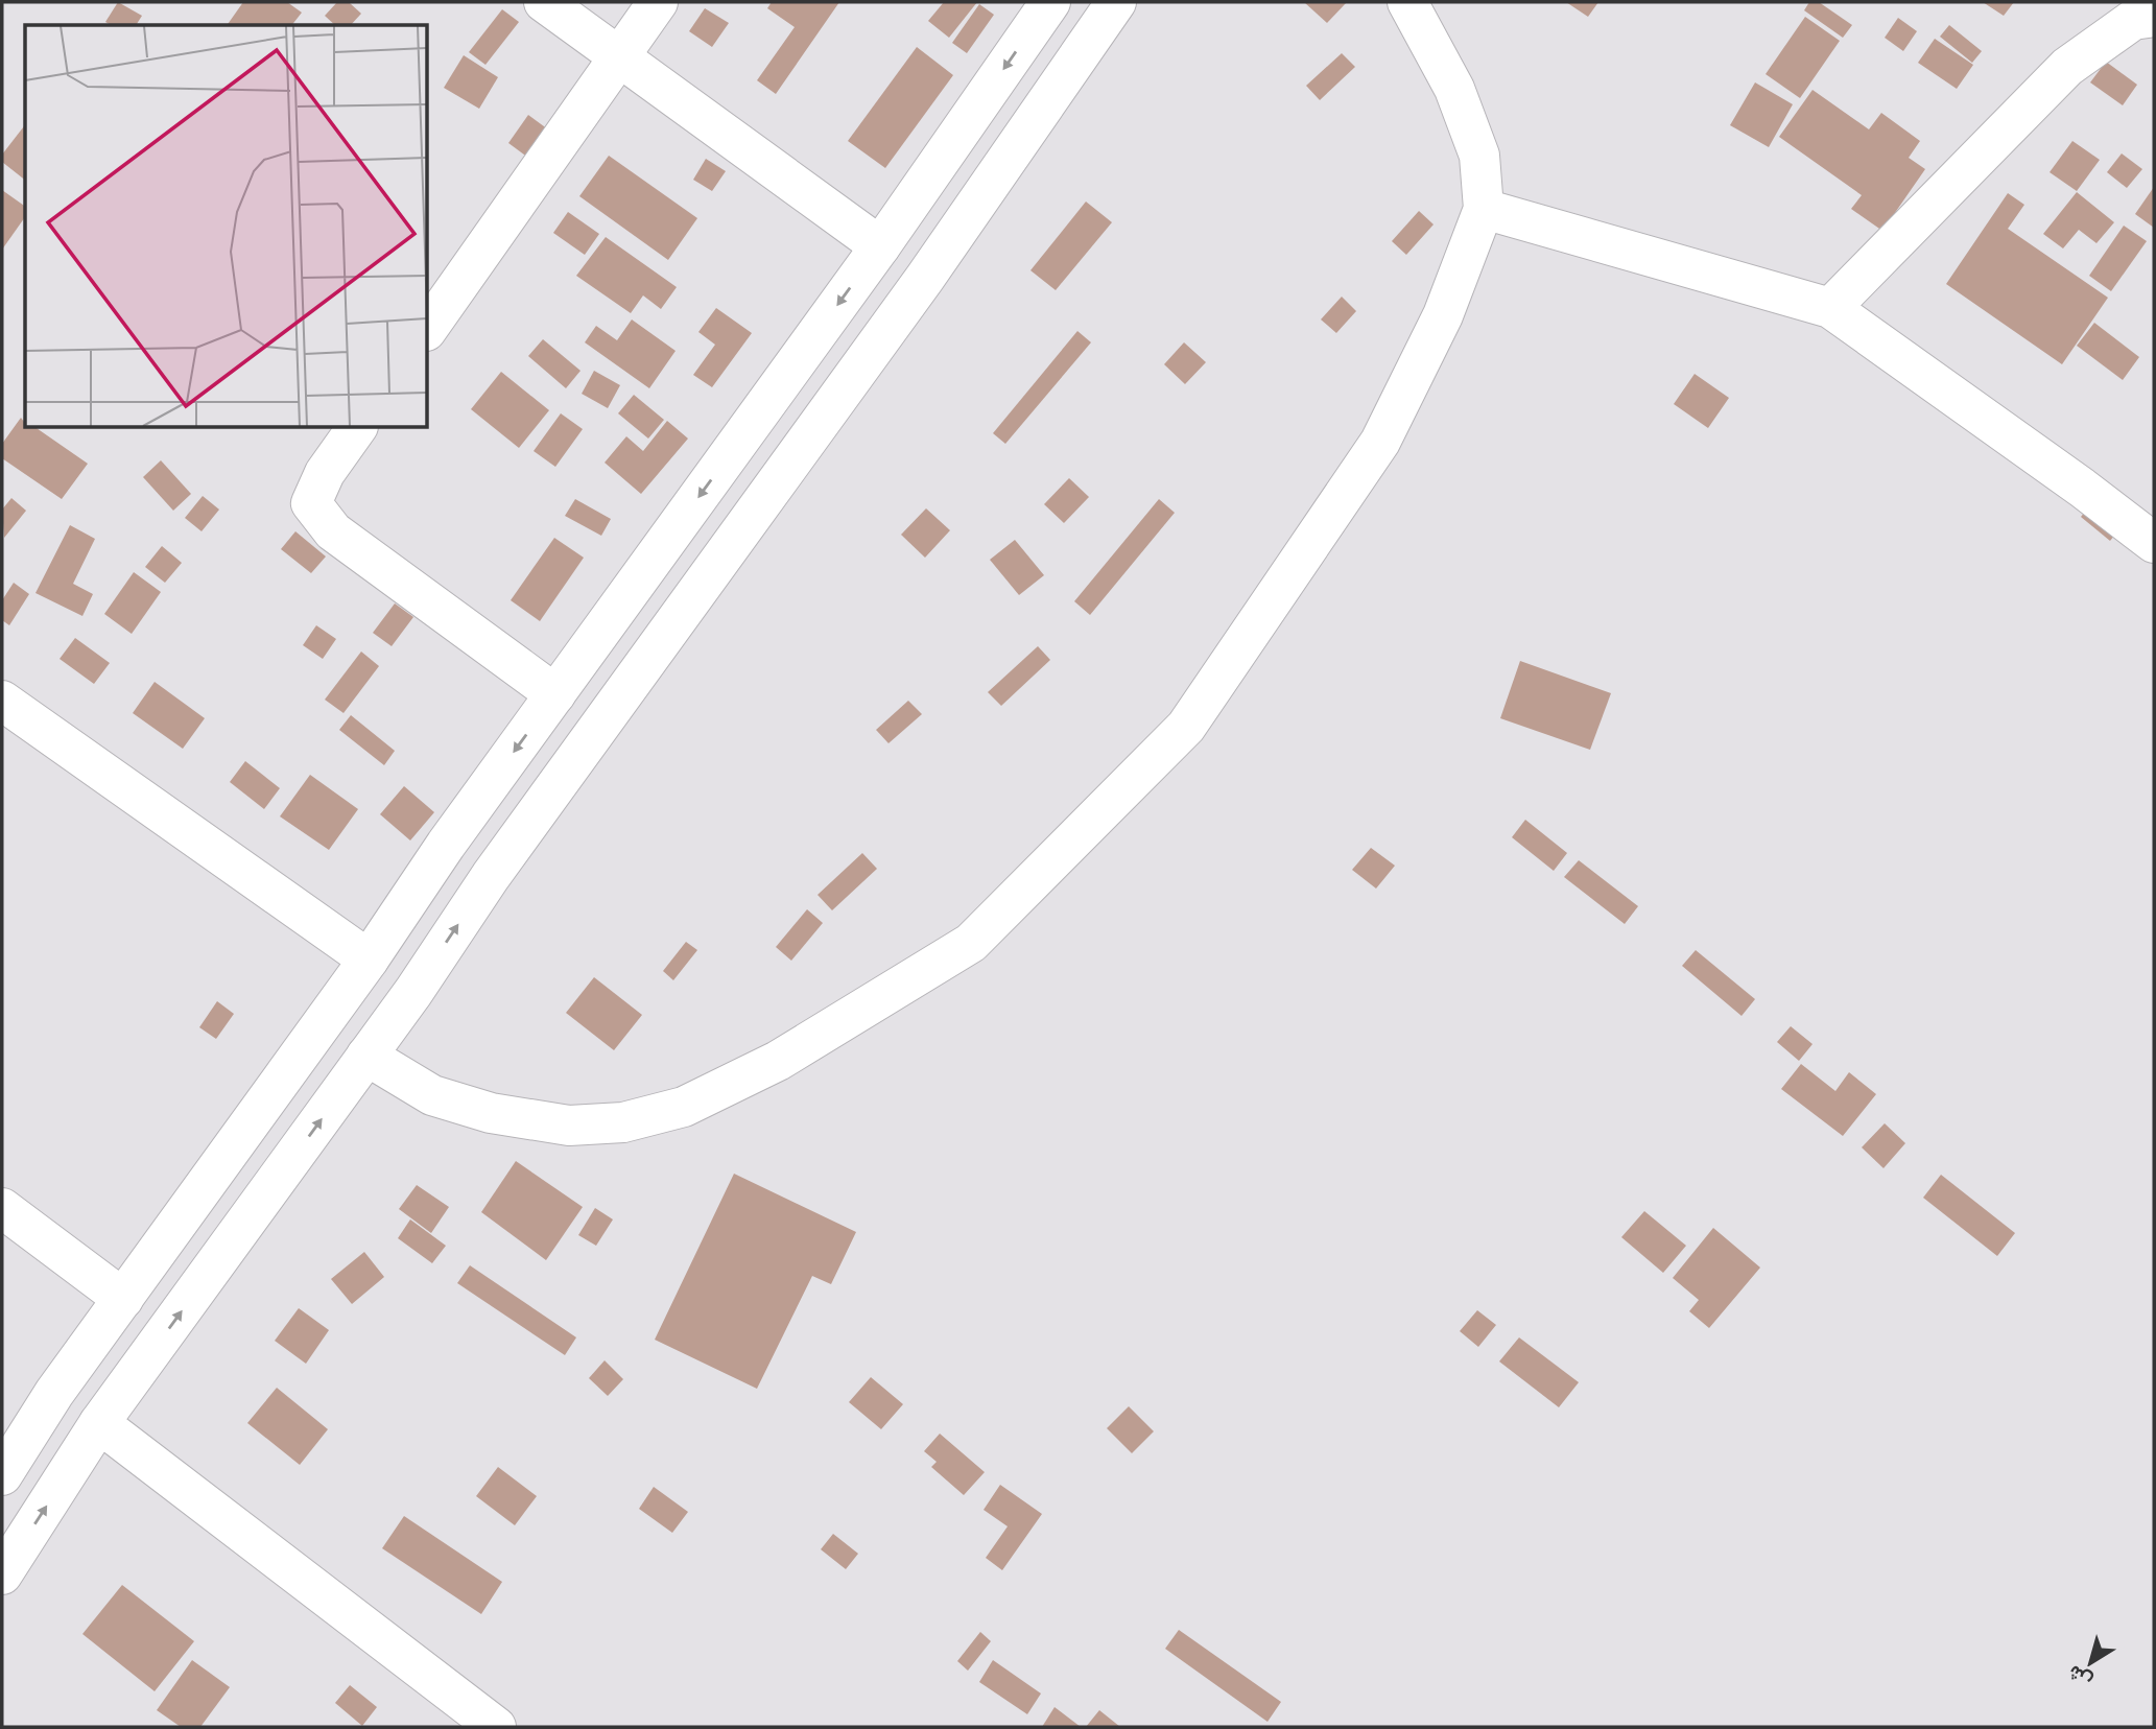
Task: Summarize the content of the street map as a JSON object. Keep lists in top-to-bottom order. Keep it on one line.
{"north":"bottom left"}
